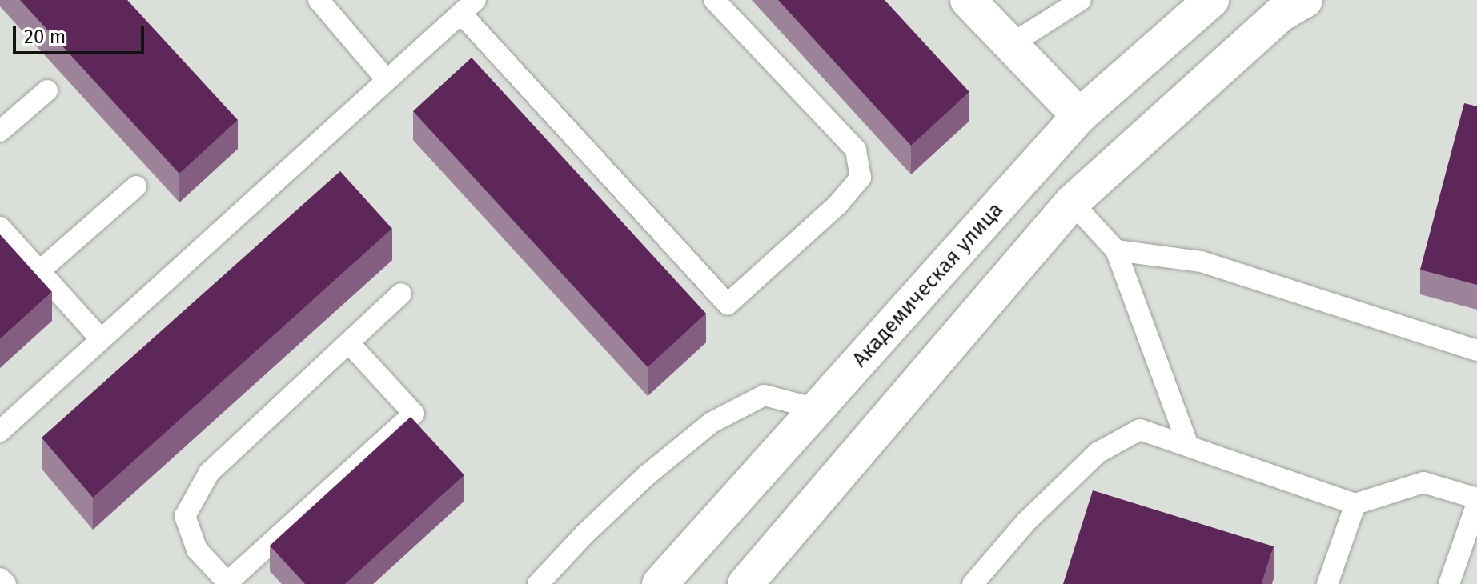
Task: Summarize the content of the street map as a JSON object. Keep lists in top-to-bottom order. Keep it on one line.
{"streets":{"main road":["Академическая улица"]},"scale_bar":"20 m"}
